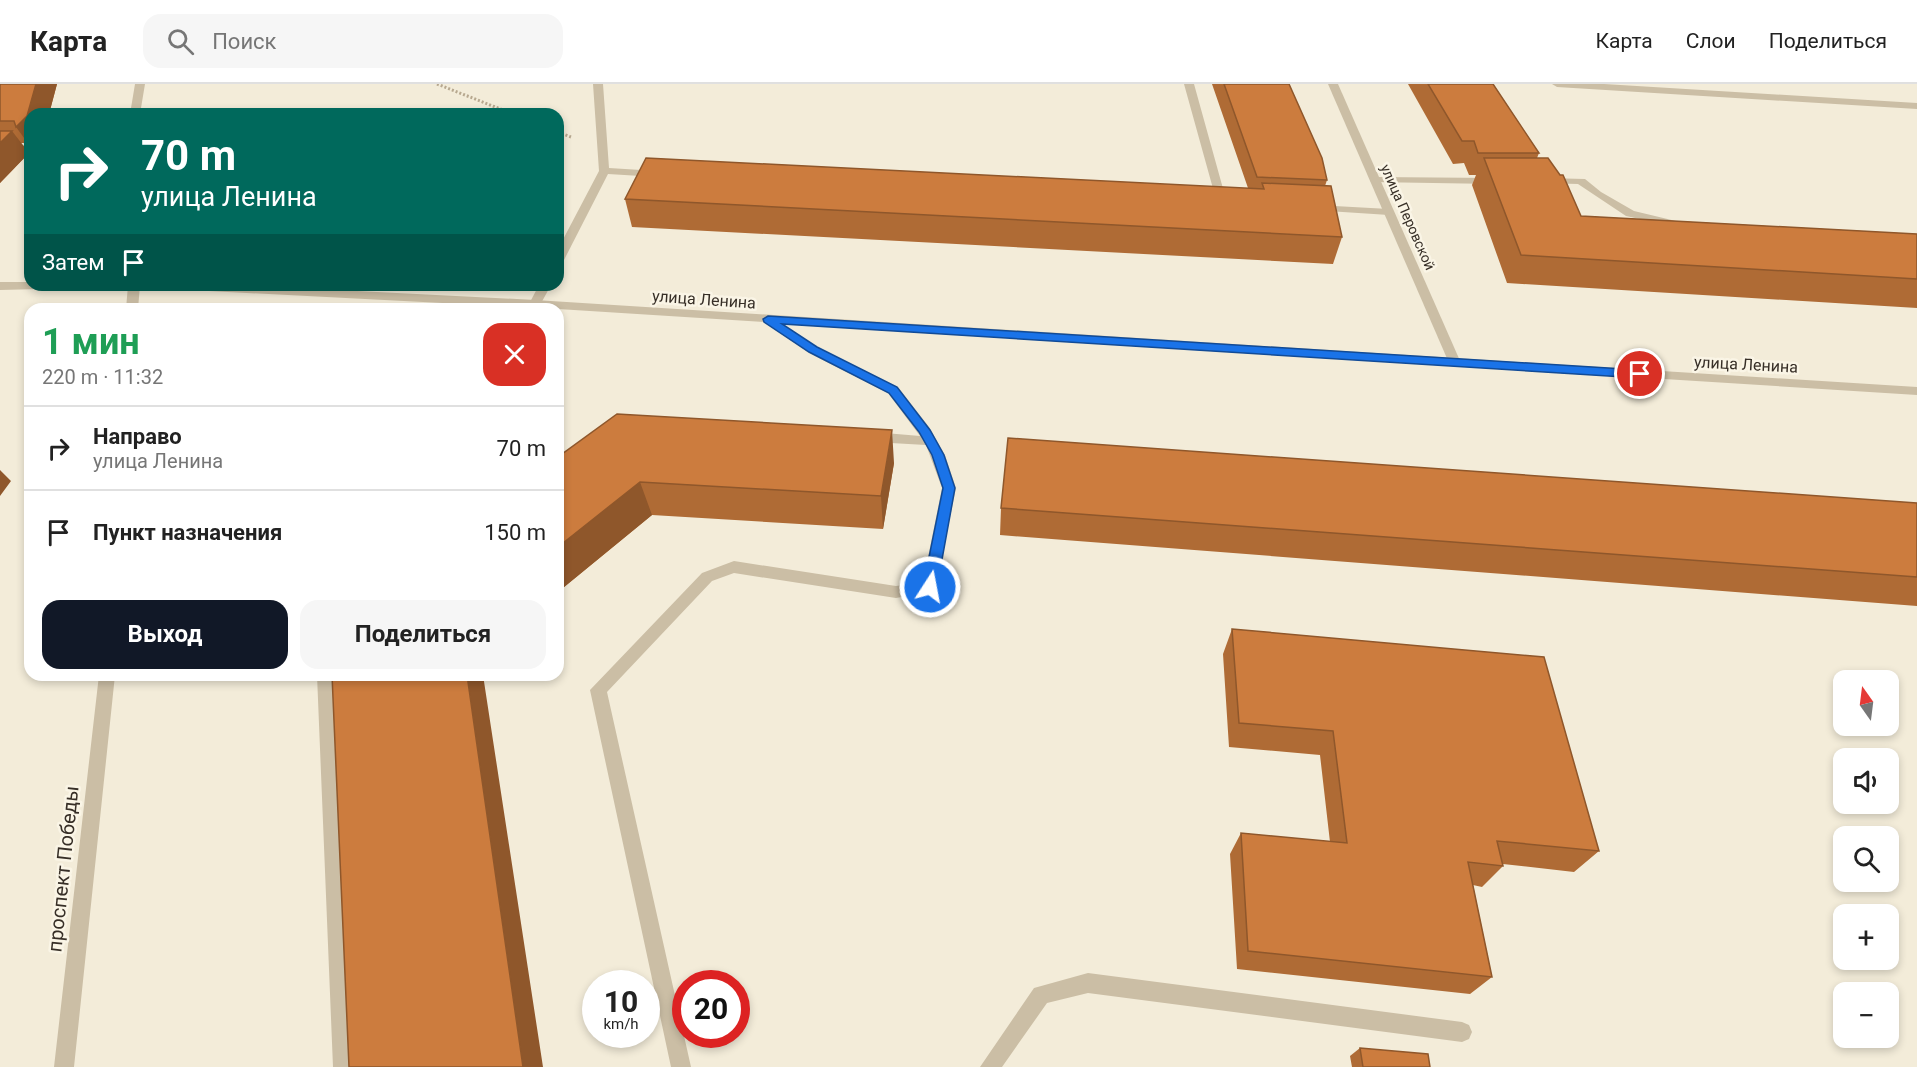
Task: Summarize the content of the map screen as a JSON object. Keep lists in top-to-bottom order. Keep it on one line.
{"streets":{"street":["улица Перовской","улица Ленина","проспект Победы"]},"crossings":[["улица Перовской","улица Ленина"]],"north":"top","page":{"header":"Карта","search":"Поиск","nav":["Карта","Слои","Поделиться"],"turn":["70 m","улица Ленина"],"then":"Затем","heading":["1 мин","220 m · 11:32"],"list":[{"name":"Направо","note":"улица Ленина","value":"70 m"},{"name":"Пункт назначения","value":"150 m"}],"buttons":["Выход","Поделиться"],"map_buttons":["+","−"],"speed":"10 km/h","limit":"20"}}
